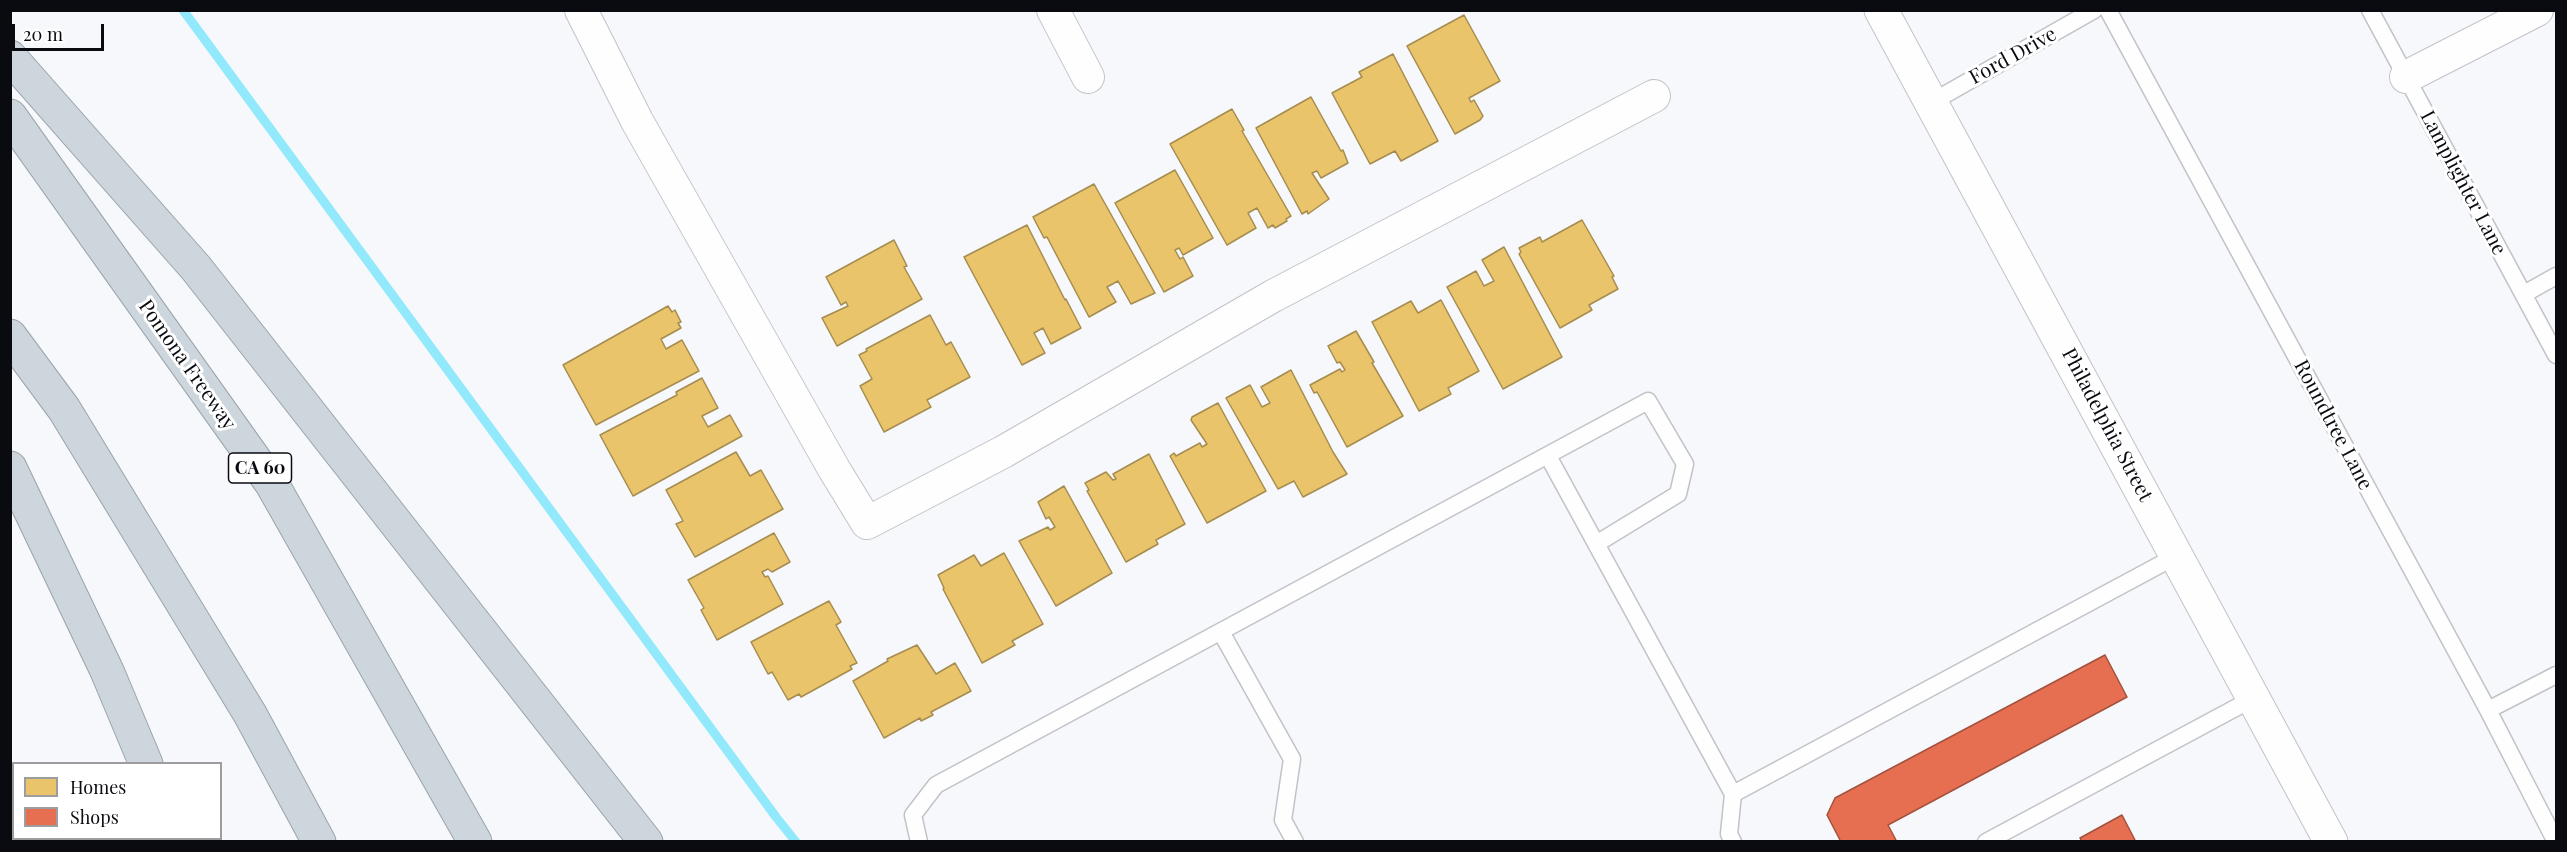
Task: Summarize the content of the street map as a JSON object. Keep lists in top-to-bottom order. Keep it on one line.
{"streets":{"highway":["Pomona Freeway","CA 60"],"street":["Philadelphia Street"],"lane":["Ford Drive","Lamplighter Lane","Roundtree Lane"]},"crossings":[["Ford Drive","Philadelphia Street"]],"legend":["Homes","Shops"],"scale_bar":"20 m"}
